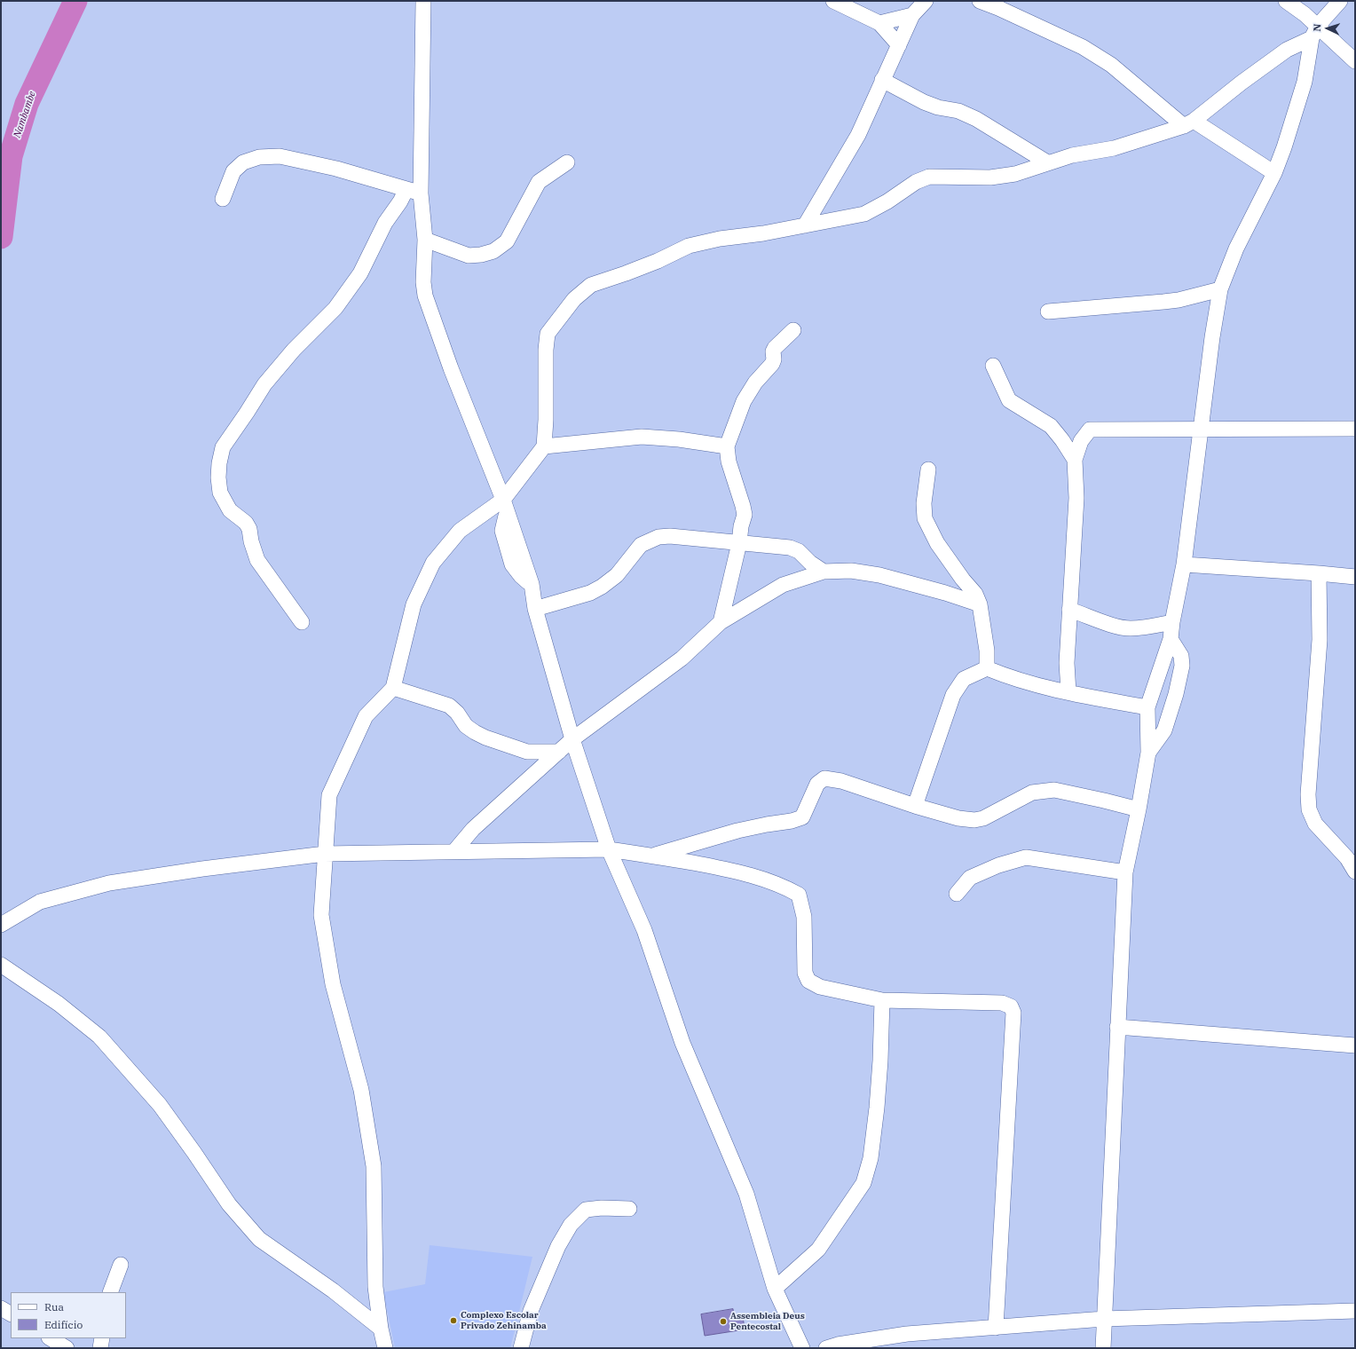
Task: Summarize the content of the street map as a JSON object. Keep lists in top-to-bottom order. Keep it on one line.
{"water":["Nambambe"],"places":["Complexo Escolar Privado Zehinamba","Assembleia Deus Pentecostal"],"legend":["Rua","Edifício"],"north":"left"}
